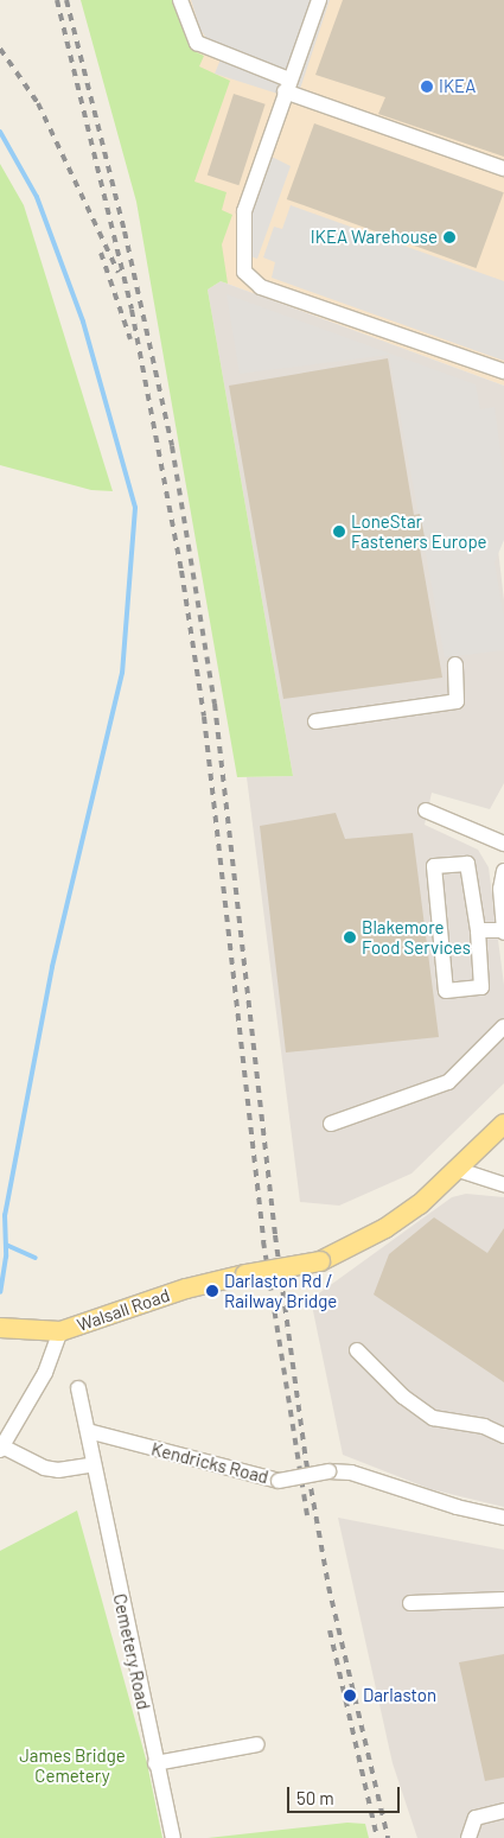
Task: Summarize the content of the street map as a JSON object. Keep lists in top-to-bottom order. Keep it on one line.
{"streets":{"main road":["Walsall Road"],"street":["Kendricks Road","Cemetery Road"]},"crossings":[["Kendricks Road","Cemetery Road"]],"parks":["James Bridge Cemetery"],"places":["IKEA","IKEA Warehouse","LoneStar Fasteners Europe","Blakemore Food Services","Darlaston Rd / Railway Bridge","Darlaston"],"scale_bar":"50 m"}
